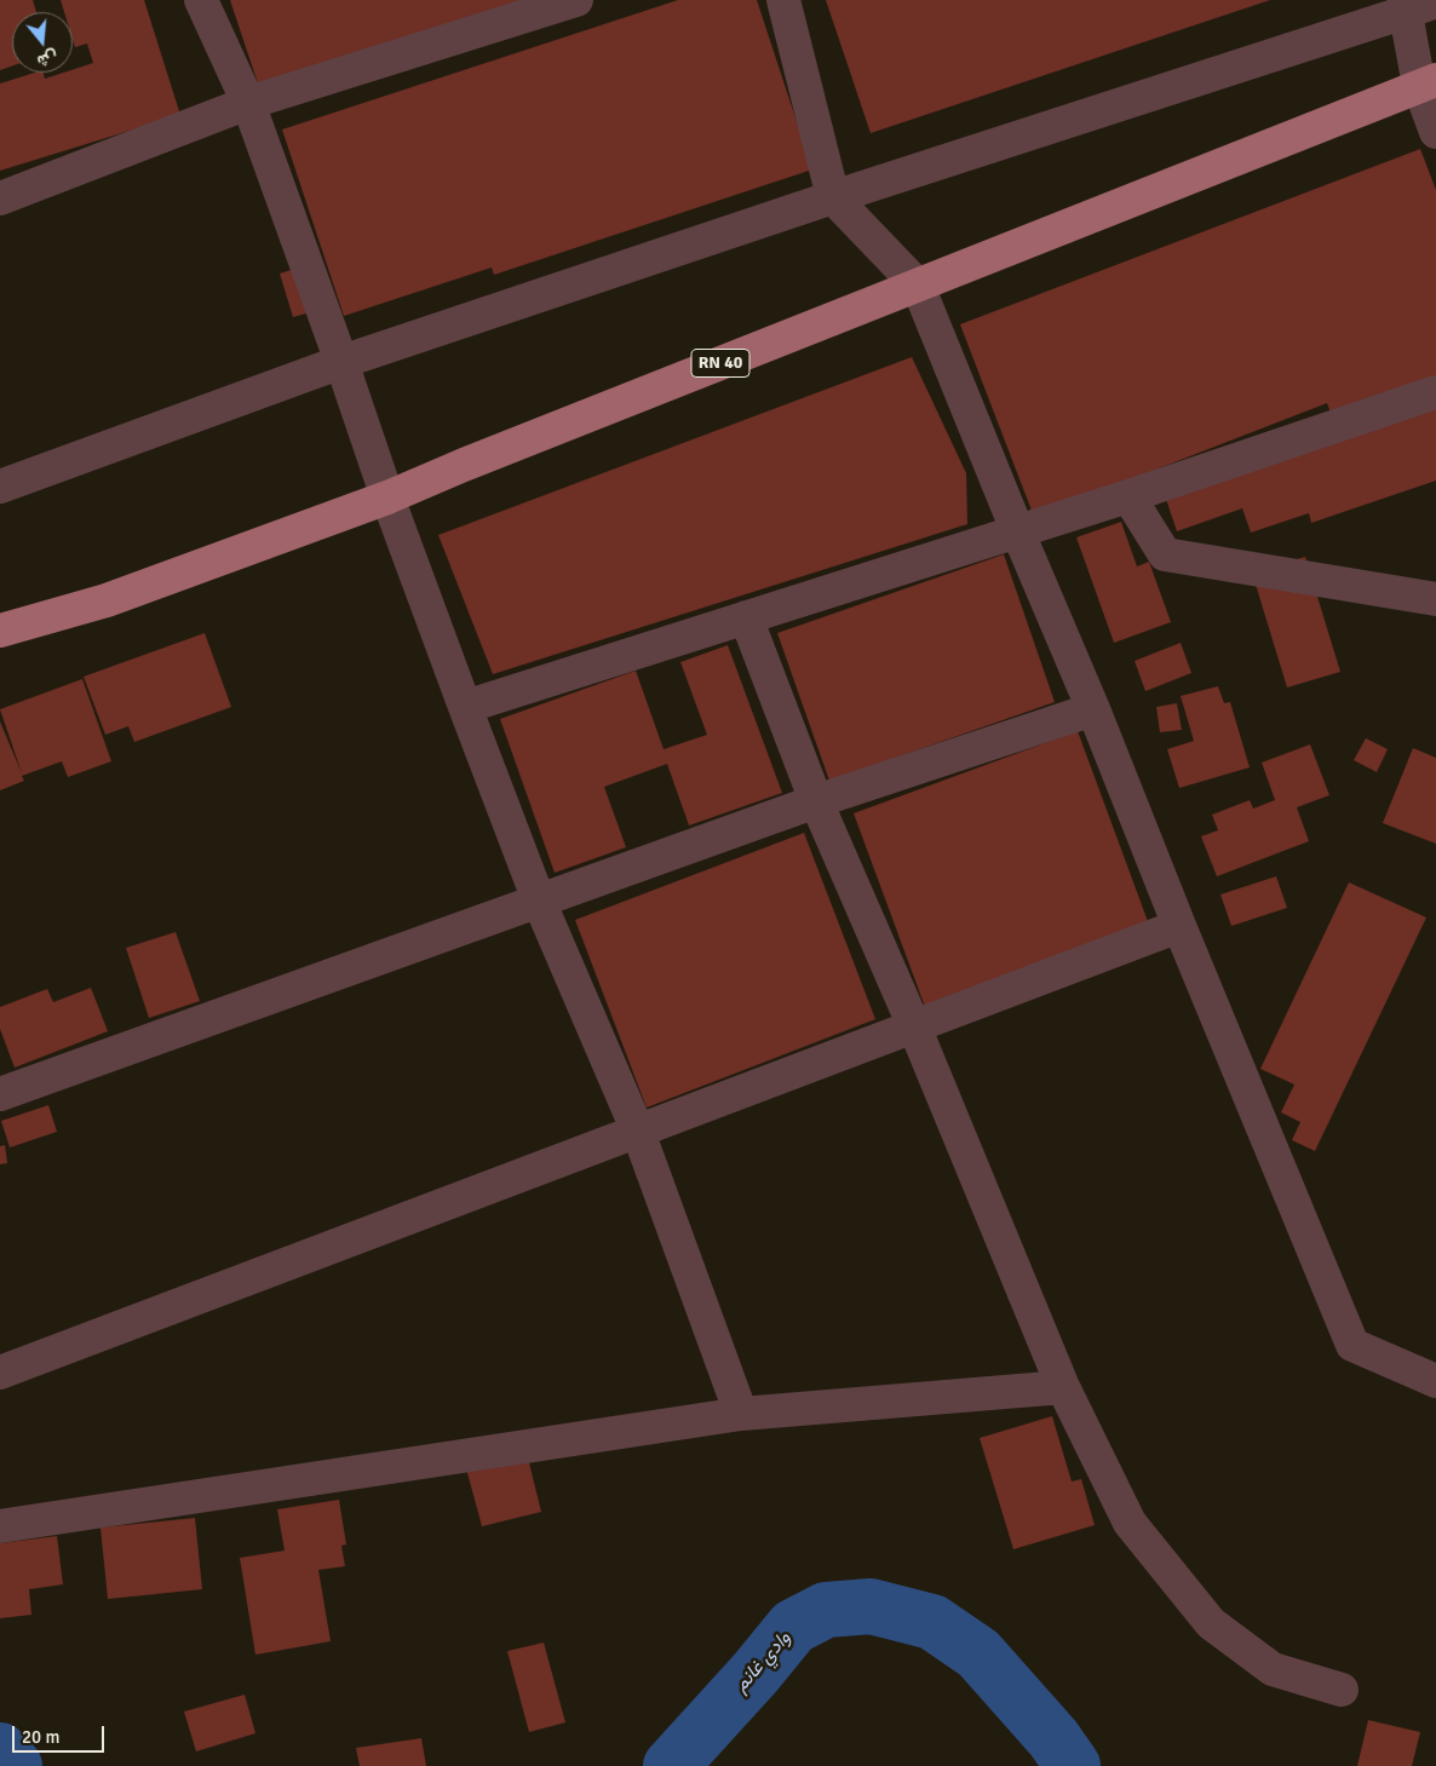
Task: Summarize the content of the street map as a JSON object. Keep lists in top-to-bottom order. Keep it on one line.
{"streets":{"main road":["RN 40"]},"water":["وادي غانم"],"scale_bar":"20 m","north":"bottom"}
